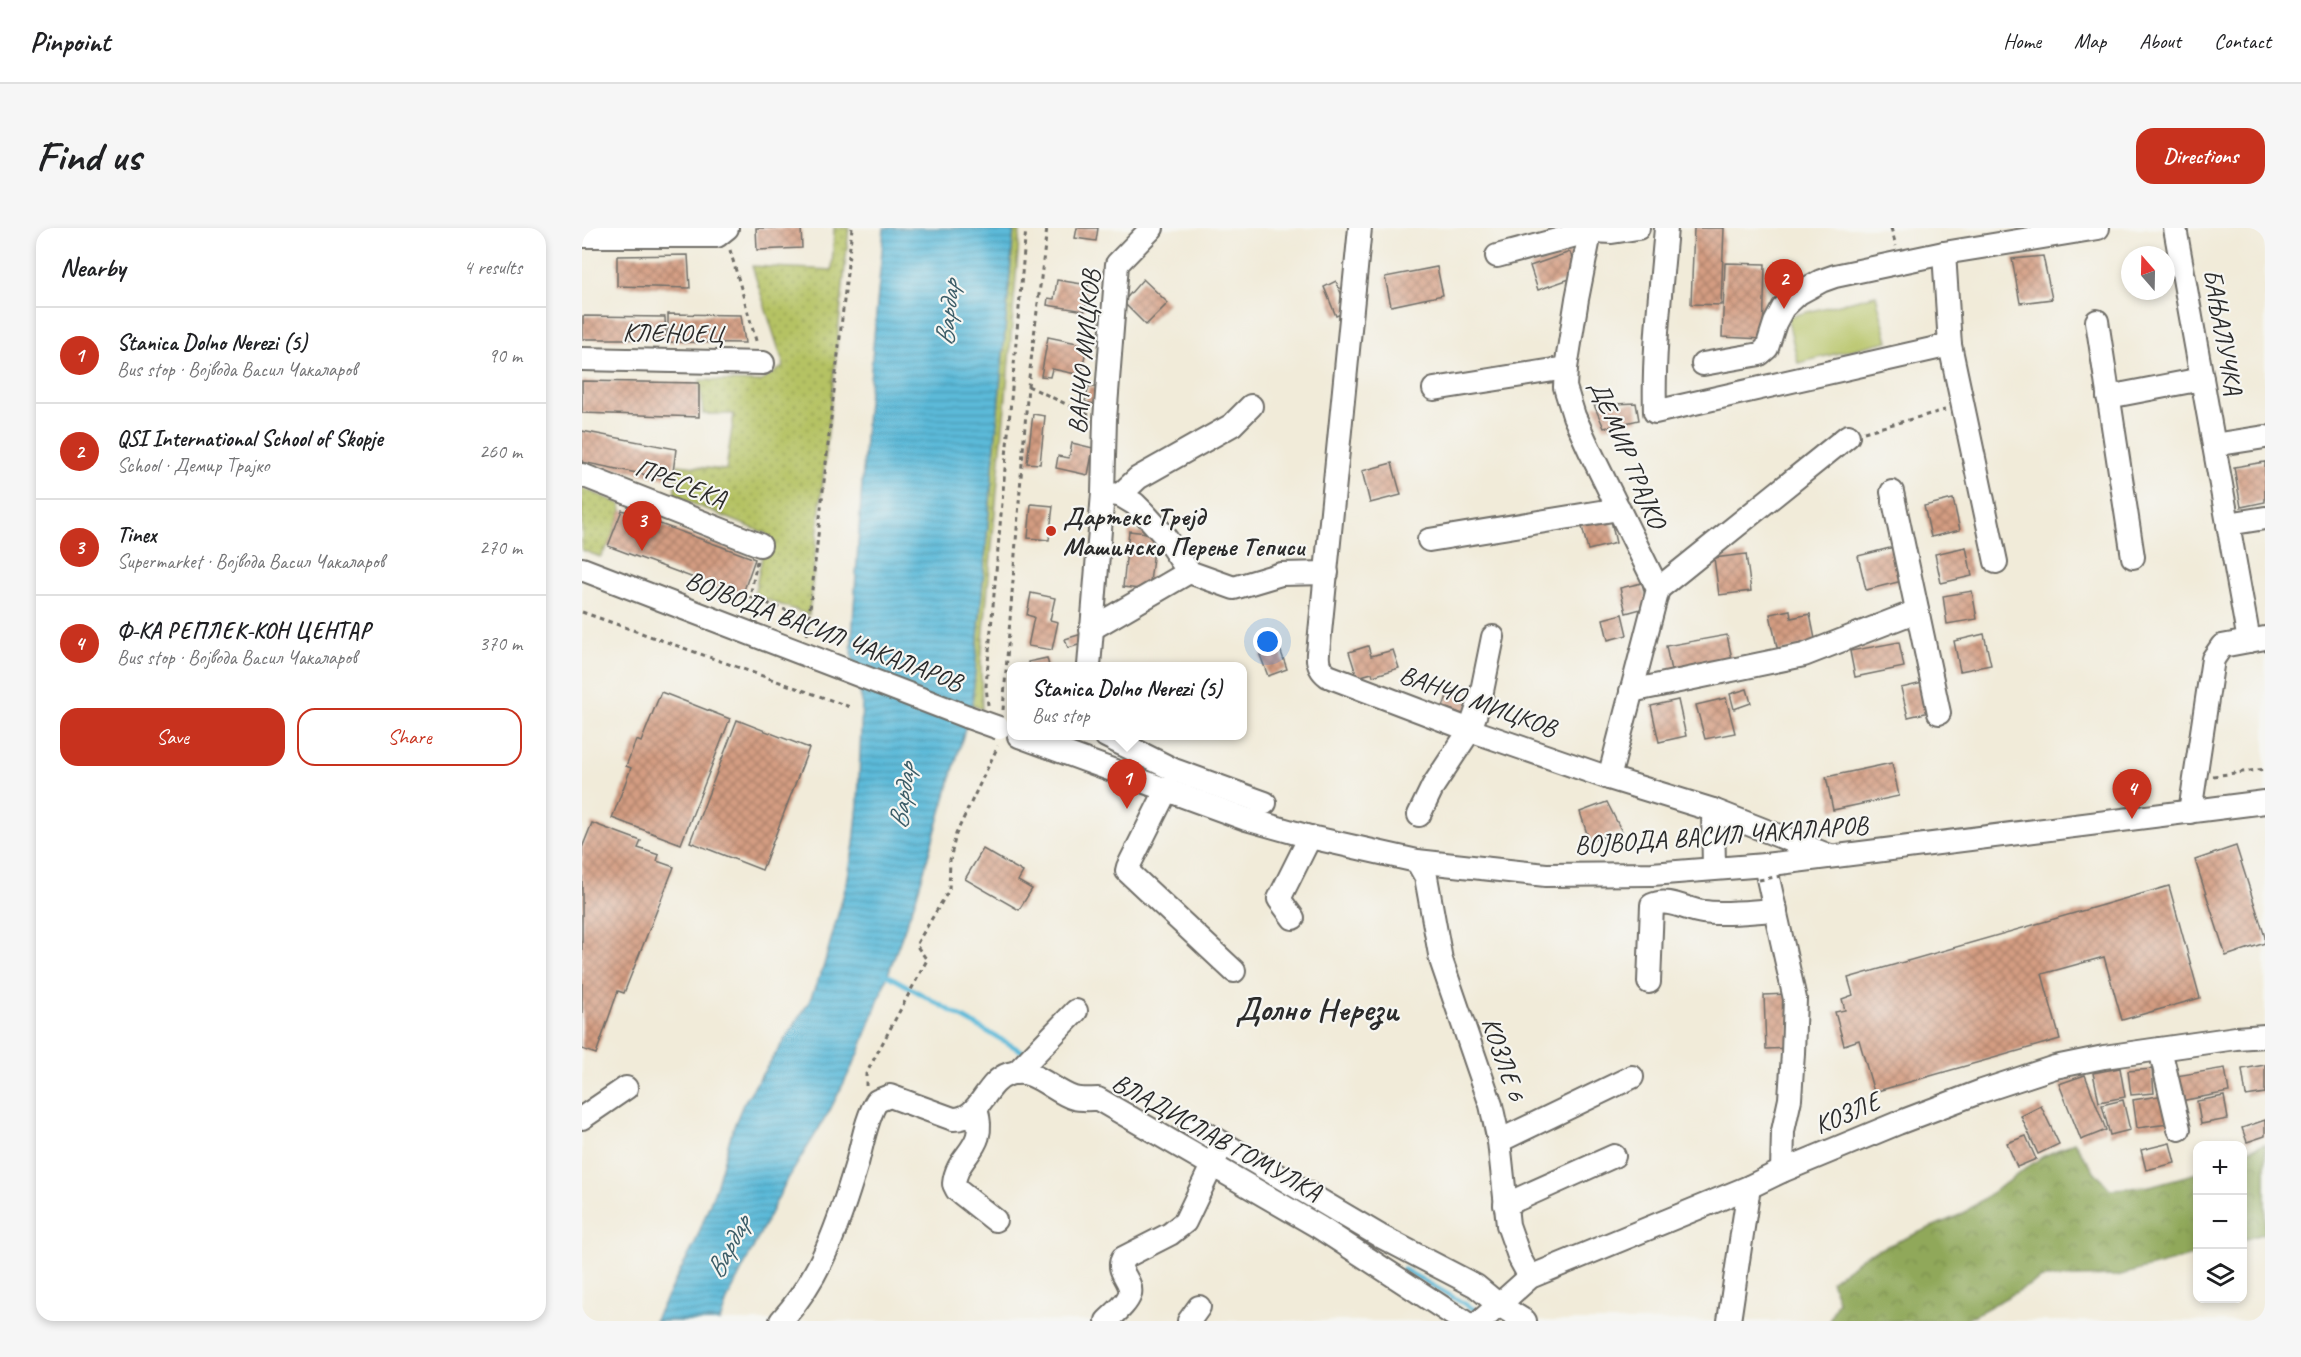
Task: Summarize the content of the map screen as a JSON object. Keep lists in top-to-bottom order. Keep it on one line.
{"streets":{"street":["БАЊАЛУЧКА","КЛЕНОЕЦ","ВАНЧО МИЦКОВ","ДЕМИР ТРАЈКО","ПРЕСЕКА","ВОЈВОДА ВАСИЛ ЧАКАЛАРОВ","КОЗЛЕ 6","КОЗЛЕ","ВЛАДИСЛАВ ГОМУЛКА"]},"crossings":[["БАЊАЛУЧКА","ВОЈВОДА ВАСИЛ ЧАКАЛАРОВ"],["ВАНЧО МИЦКОВ","ВОЈВОДА ВАСИЛ ЧАКАЛАРОВ"],["ВОЈВОДА ВАСИЛ ЧАКАЛАРОВ","КОЗЛЕ 6"],["КОЗЛЕ 6","КОЗЛЕ"]],"districts":["Долно Нерези"],"water":["Вардар"],"places":["Дартекс Трејд Машинско Перење Теписи"],"north":"top","page":{"header":"Pinpoint","nav":["Home","Map","About","Contact"],"buttons":["Directions",["Save","Share"]],"title":"Find us","heading":["Nearby","4 results"],"pins":["2","3","1","4"],"list":[{"mark":"1","name":"Stanica Dolno Nerezi (5)","note":"Bus stop · Војвода Васил Чакаларов","value":"90 m"},{"mark":"2","name":"QSI International School of Skopje","note":"School · Демир Трајко","value":"260 m"},{"mark":"3","name":"Tinex","note":"Supermarket · Војвода Васил Чакаларов","value":"270 m"},{"mark":"4","name":"Ф-КА РЕПЛЕК-КОН ЦЕНТАР","note":"Bus stop · Војвода Васил Чакаларов","value":"370 m"}],"popup":["Stanica Dolno Nerezi (5)","Bus stop"],"map_buttons":["+","−"]}}
